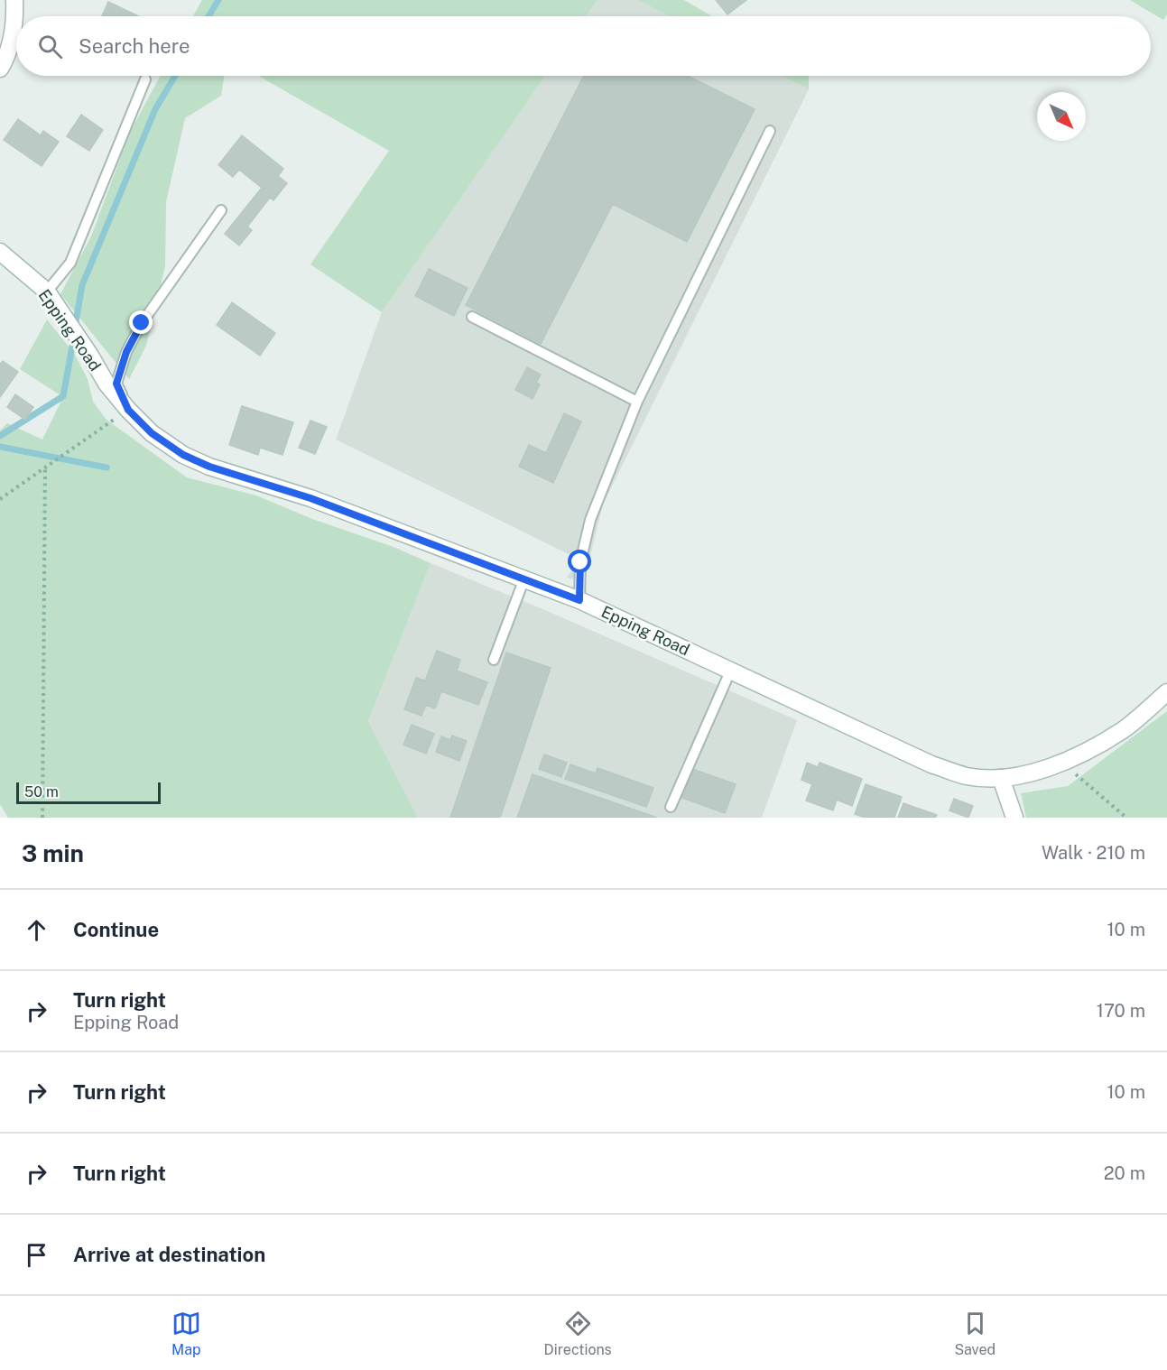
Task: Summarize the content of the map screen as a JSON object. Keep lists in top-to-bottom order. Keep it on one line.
{"streets":{"main road":["Epping Road"]},"scale_bar":"50 m","north":"bottom right","page":{"search":"Search here","scale":"50 m","heading":["3 min","Walk · 210 m"],"list":[["Continue","10 m"],["Turn right","Epping Road","170 m"],["Turn right","10 m"],["Turn right","20 m"],"Arrive at destination"],"nav":["Map","Directions","Saved"]}}
